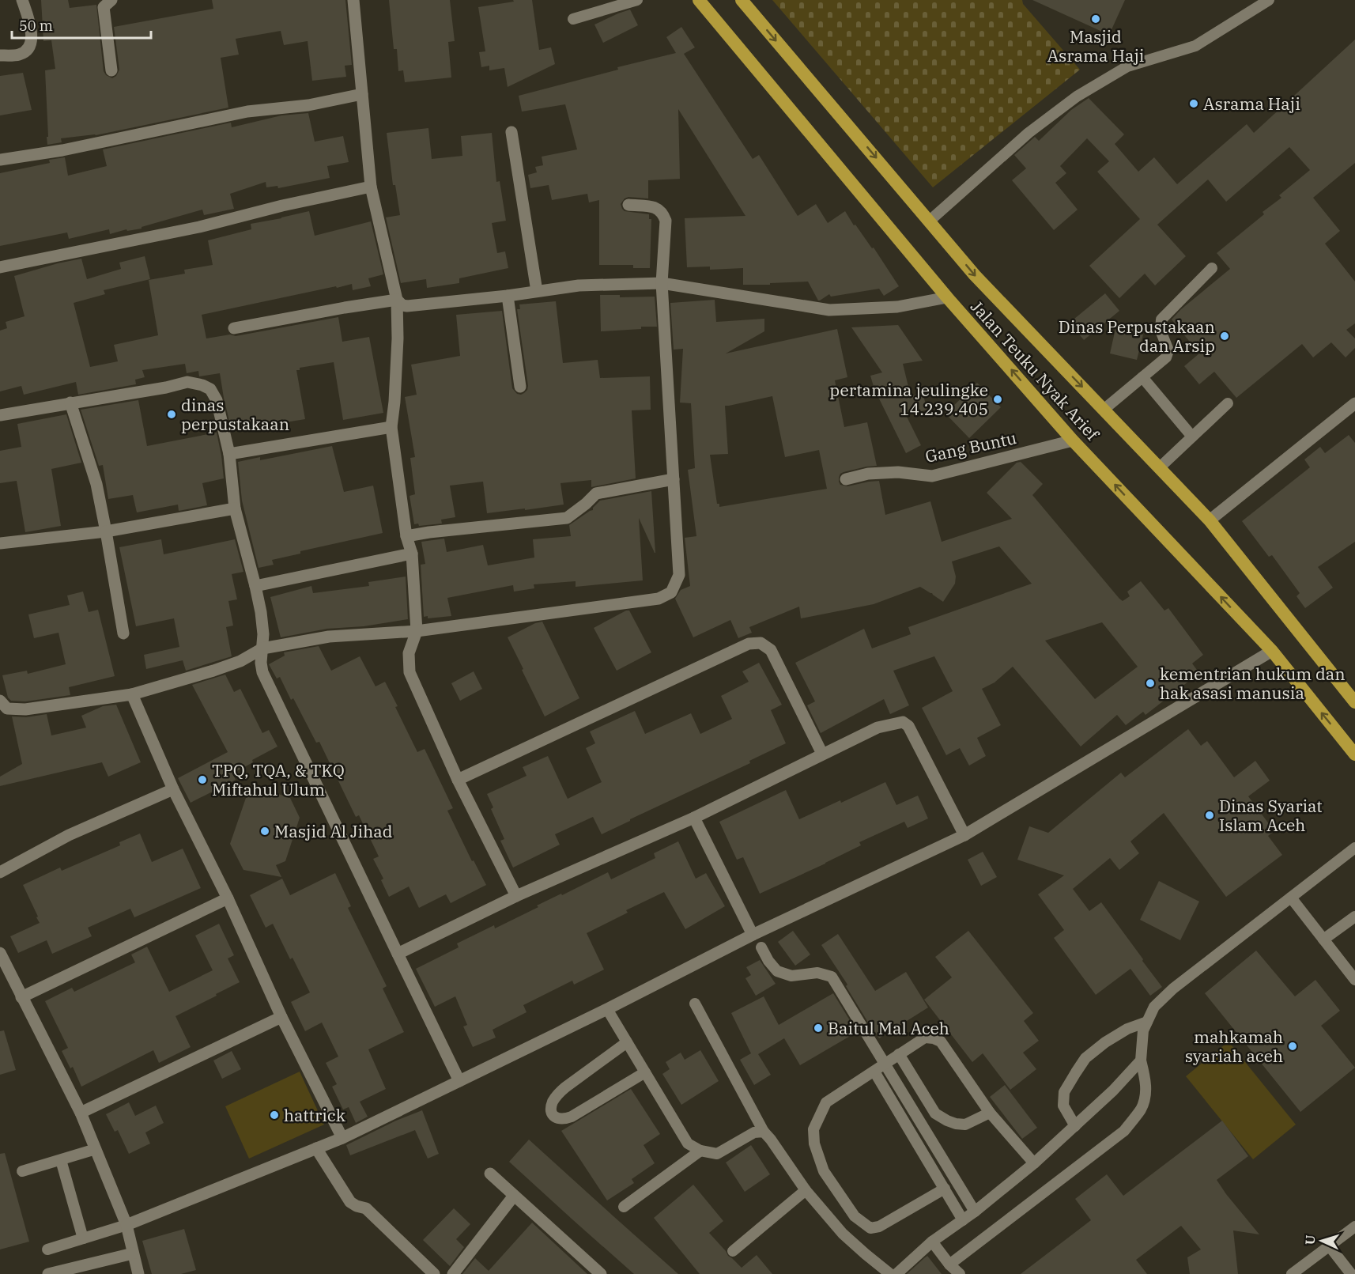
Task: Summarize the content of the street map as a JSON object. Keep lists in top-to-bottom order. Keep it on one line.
{"streets":{"highway":["Jalan Teuku Nyak Arief"],"street":["Gang Buntu"]},"crossings":[["Jalan Teuku Nyak Arief","Gang Buntu"]],"places":["Masjid Asrama Haji","Asrama Haji","Dinas Perpustakaan dan Arsip","pertamina jeulingke 14.239.405","dinas perpustakaan","kementrian hukum dan hak asasi manusia","TPQ, TQA, & TKQ Miftahul Ulum","Dinas Syariat Islam Aceh","Masjid Al Jihad","Baitul Mal Aceh","mahkamah syariah aceh","hattrick"],"scale_bar":"50 m","north":"left"}
